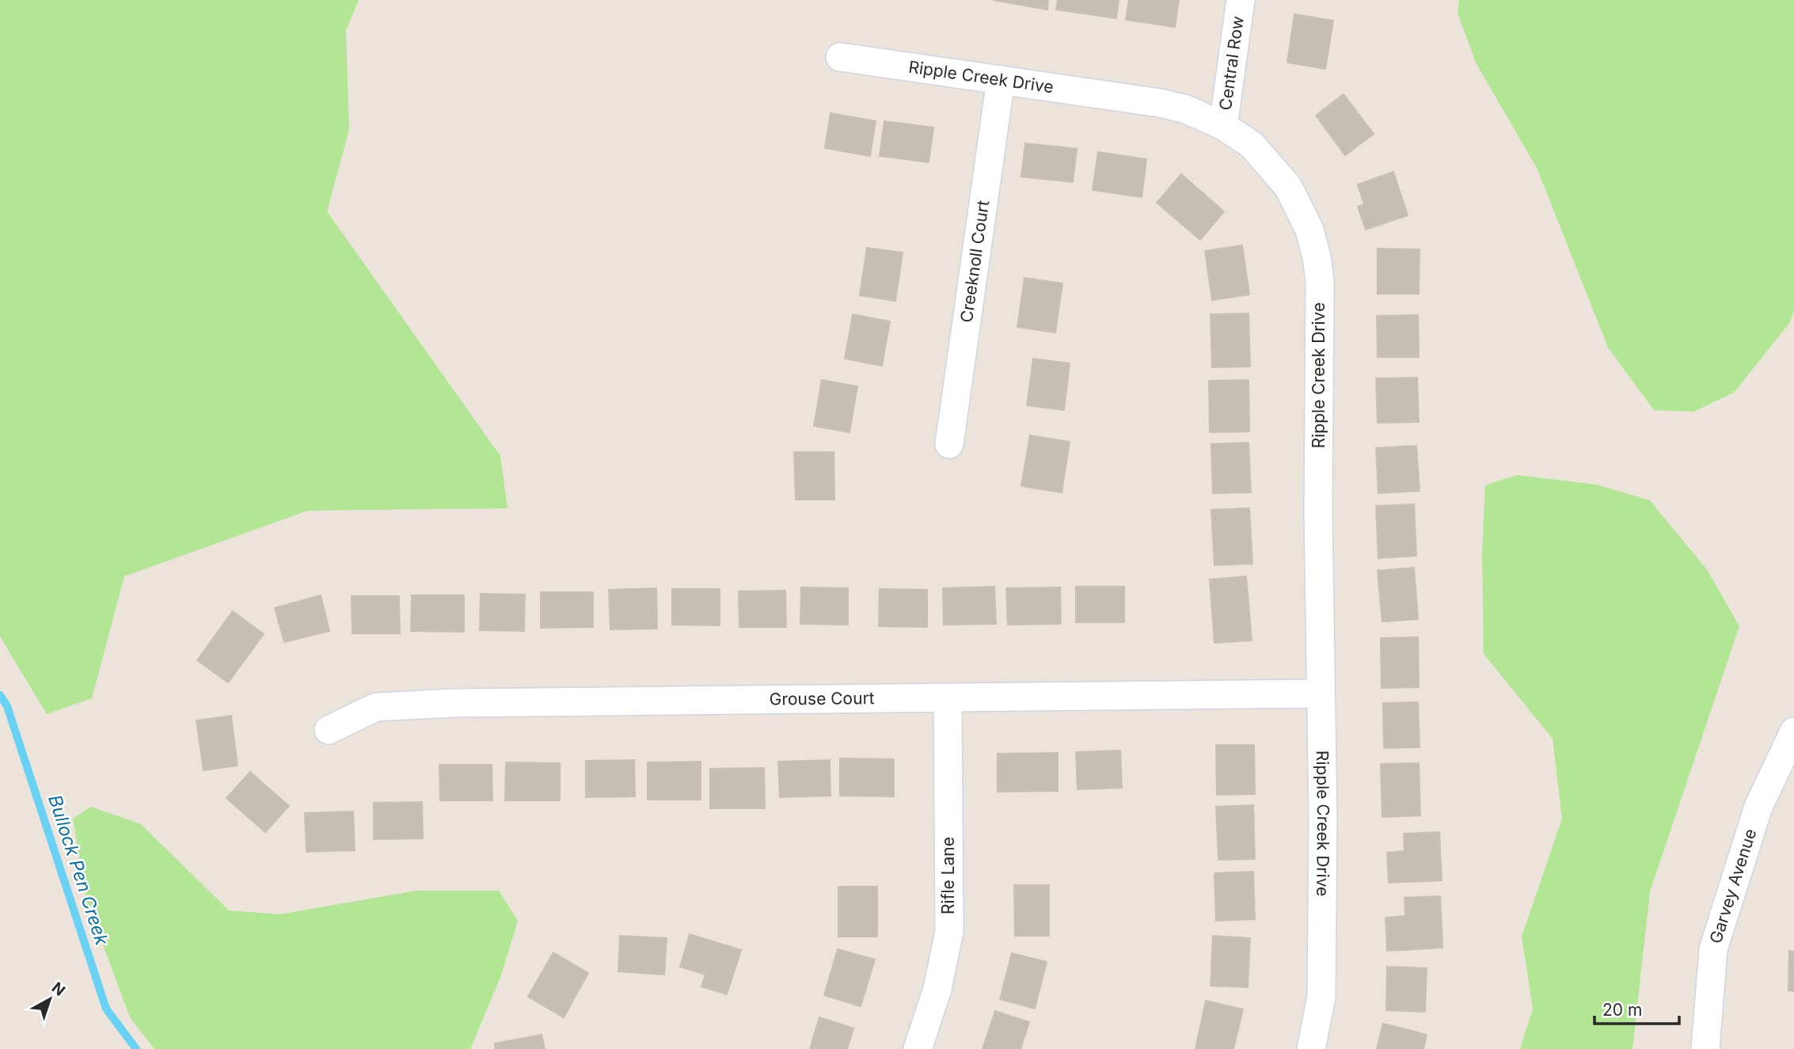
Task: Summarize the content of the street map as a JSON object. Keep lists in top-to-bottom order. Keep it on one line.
{"streets":{"street":["Central Row","Ripple Creek Drive","Creeknoll Court","Grouse Court","Rifle Lane","Garvey Avenue"]},"crossings":[["Central Row","Ripple Creek Drive"],["Ripple Creek Drive","Creeknoll Court"],["Ripple Creek Drive","Grouse Court"],["Grouse Court","Rifle Lane"]],"water":["Bullock Pen Creek"],"scale_bar":"20 m","north":"top right"}
